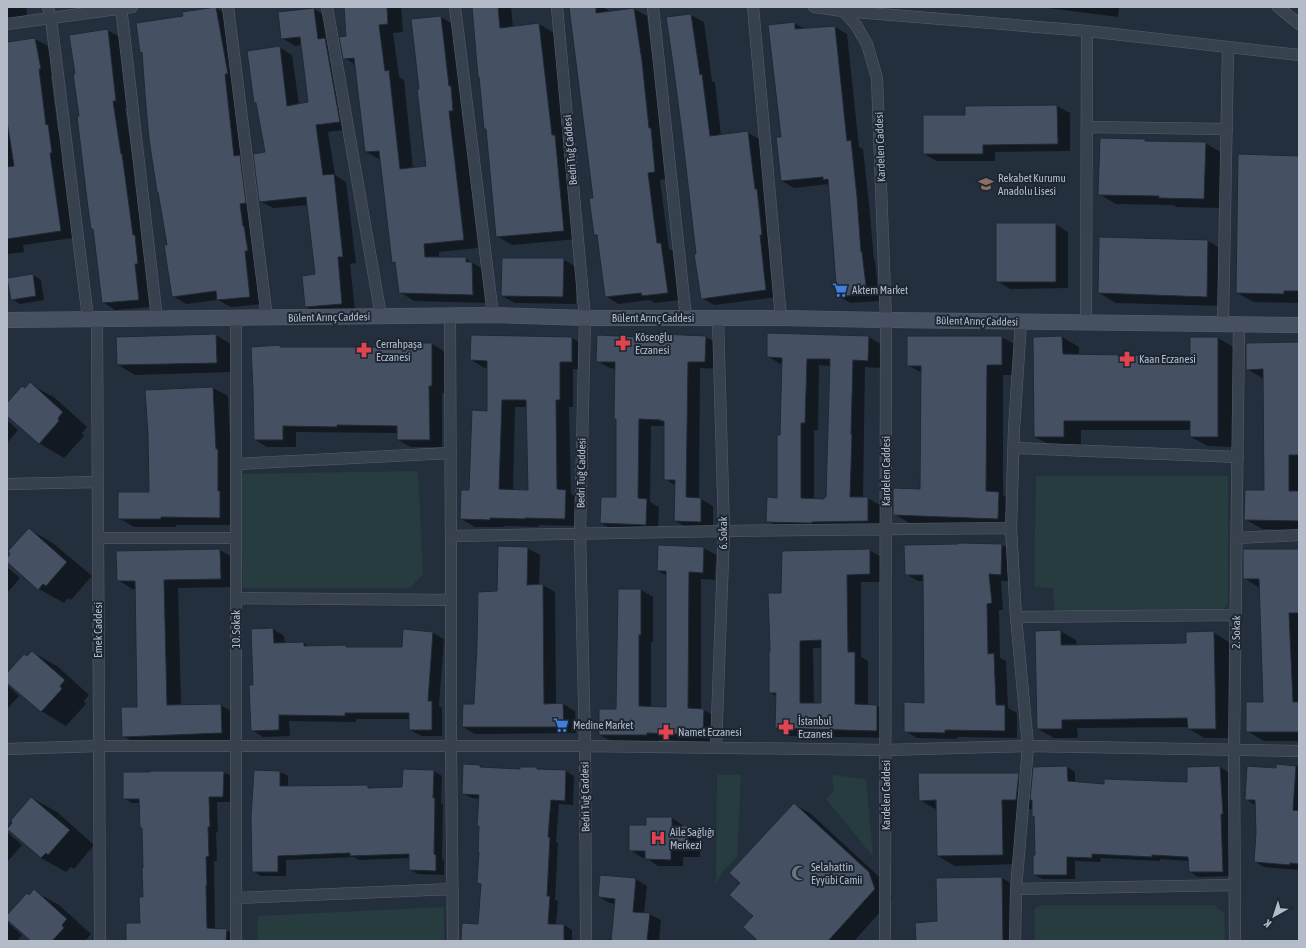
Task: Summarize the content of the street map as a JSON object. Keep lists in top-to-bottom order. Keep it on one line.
{"streets":{"street":["Kardelen Caddesi","Bedri Tuğ Caddesi","Bülent Arınç Caddesi","6. Sokak","10. Sokak","Emek Caddesi","2. Sokak"]},"crossings":[["Kardelen Caddesi","Bülent Arınç Caddesi"],["Bedri Tuğ Caddesi","Bülent Arınç Caddesi"],["Bülent Arınç Caddesi","6. Sokak"],["Bülent Arınç Caddesi","10. Sokak"],["Bülent Arınç Caddesi","Emek Caddesi"],["Bülent Arınç Caddesi","2. Sokak"]],"places":{"school or university":["Rekabet Kurumu Anadolu Lisesi"],"supermarket":["Aktem Market","Medine Market"],"pharmacy":["Köseoğlu Eczanesi","Cerrahpaşa Eczanesi","Kaan Eczanesi","İstanbul Eczanesi","Namet Eczanesi"],"hospital":["Aile Sağlığı Merkezi"],"mosque":["Selahattin Eyyübi Camii"]},"north":"bottom left"}
